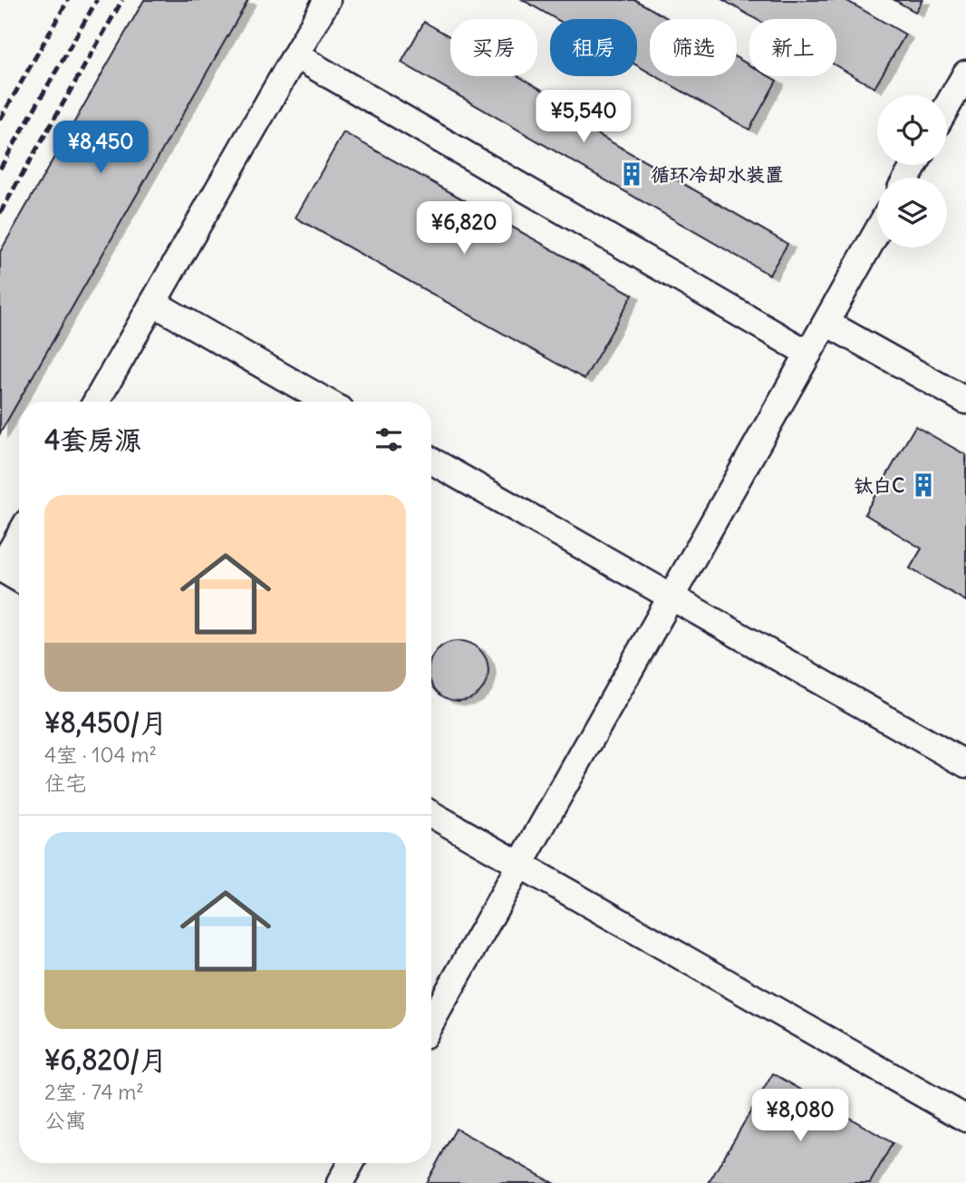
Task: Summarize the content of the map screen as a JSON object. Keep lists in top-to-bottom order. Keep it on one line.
{"places":{"building":["循环冷却水装置","钛白C"]},"page":{"chip":["买房","租房","筛选","新上"],"price":["¥5,540","¥8,450","¥6,820","¥8,080"],"heading":"4套房源","list":[{"name":"¥8,450/月","note":"4室 · 104 m² · 住宅"},{"name":"¥6,820/月","note":"2室 · 74 m² · 公寓"}]}}
